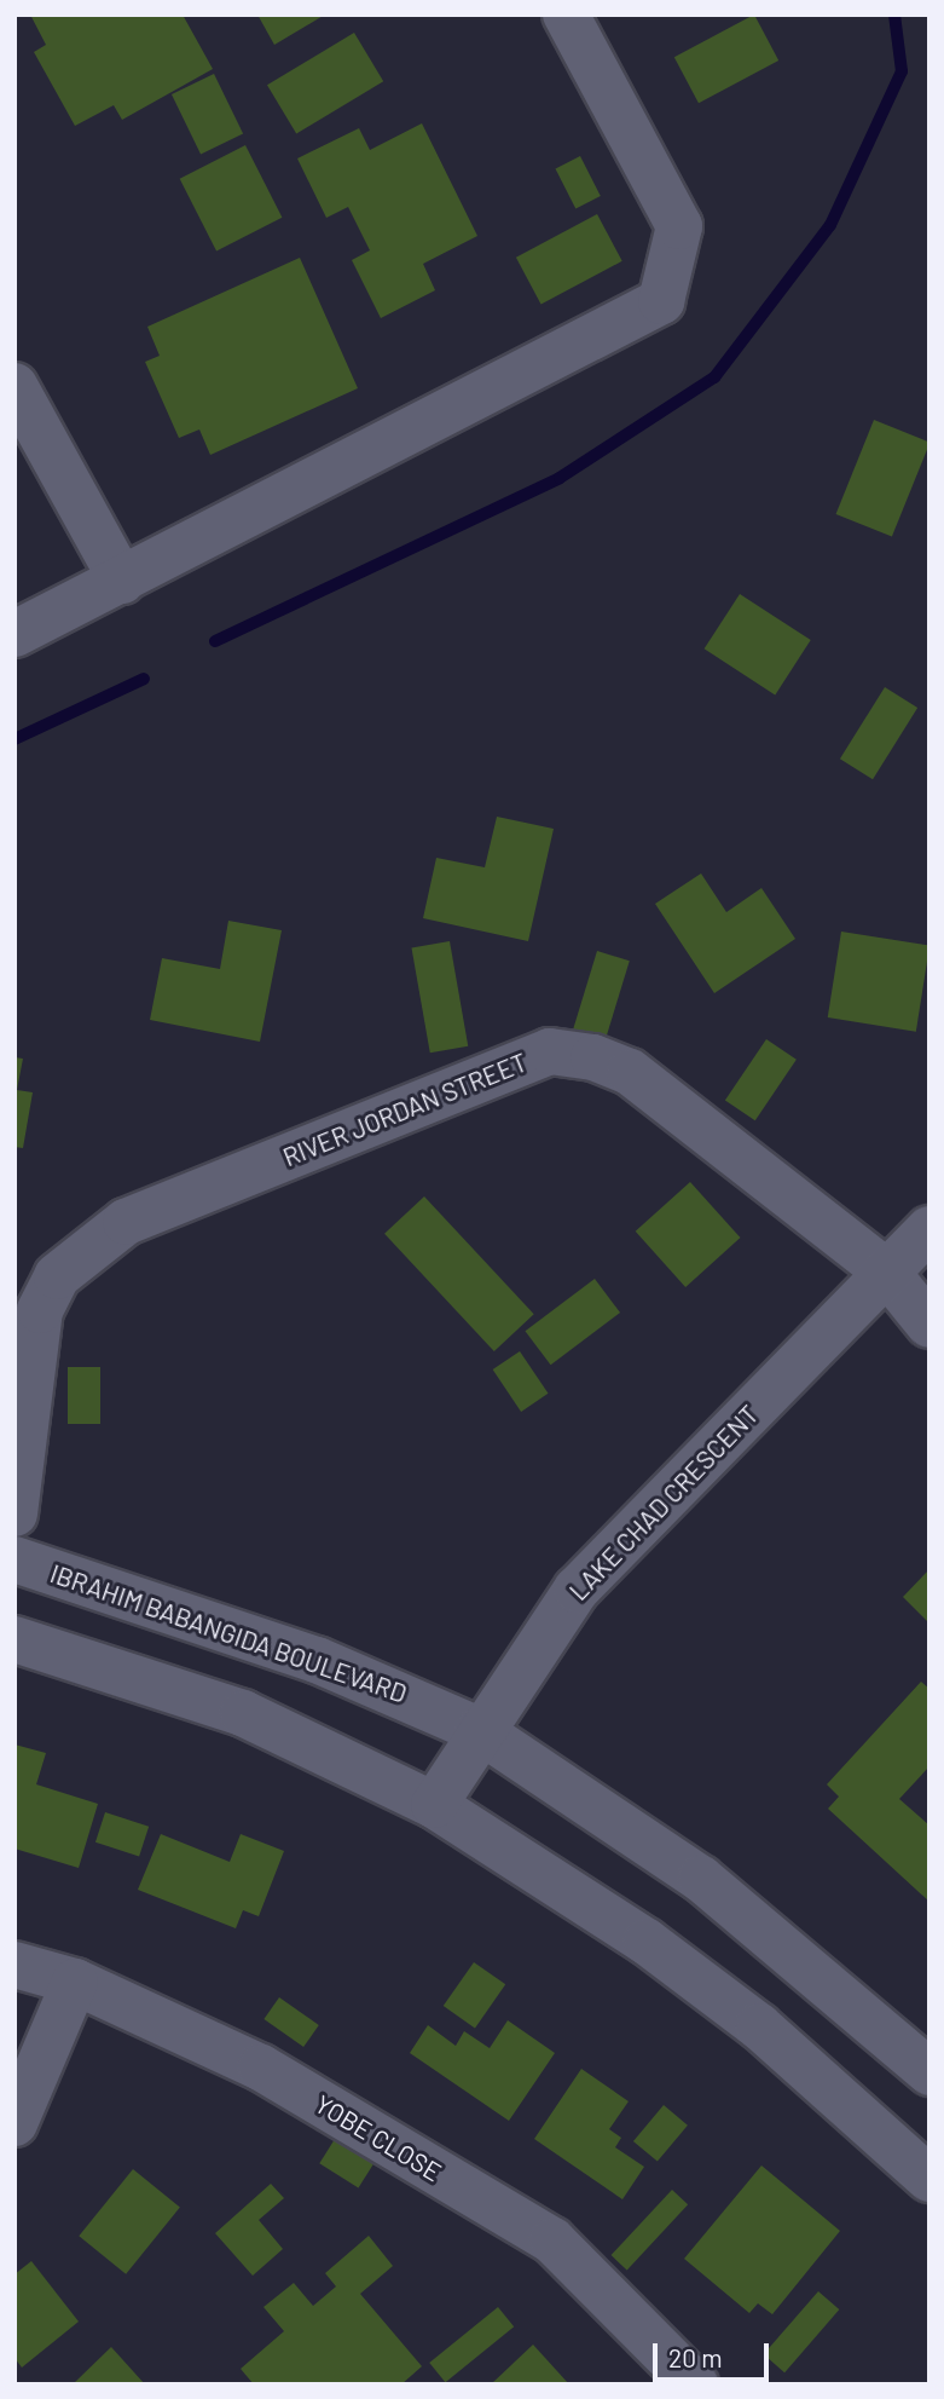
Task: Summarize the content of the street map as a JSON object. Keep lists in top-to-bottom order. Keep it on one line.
{"streets":{"street":["RIVER JORDAN STREET","LAKE CHAD CRESCENT","IBRAHIM BABANGIDA BOULEVARD","YOBE CLOSE"]},"crossings":[["RIVER JORDAN STREET","LAKE CHAD CRESCENT"],["LAKE CHAD CRESCENT","IBRAHIM BABANGIDA BOULEVARD"]],"scale_bar":"20 m"}
